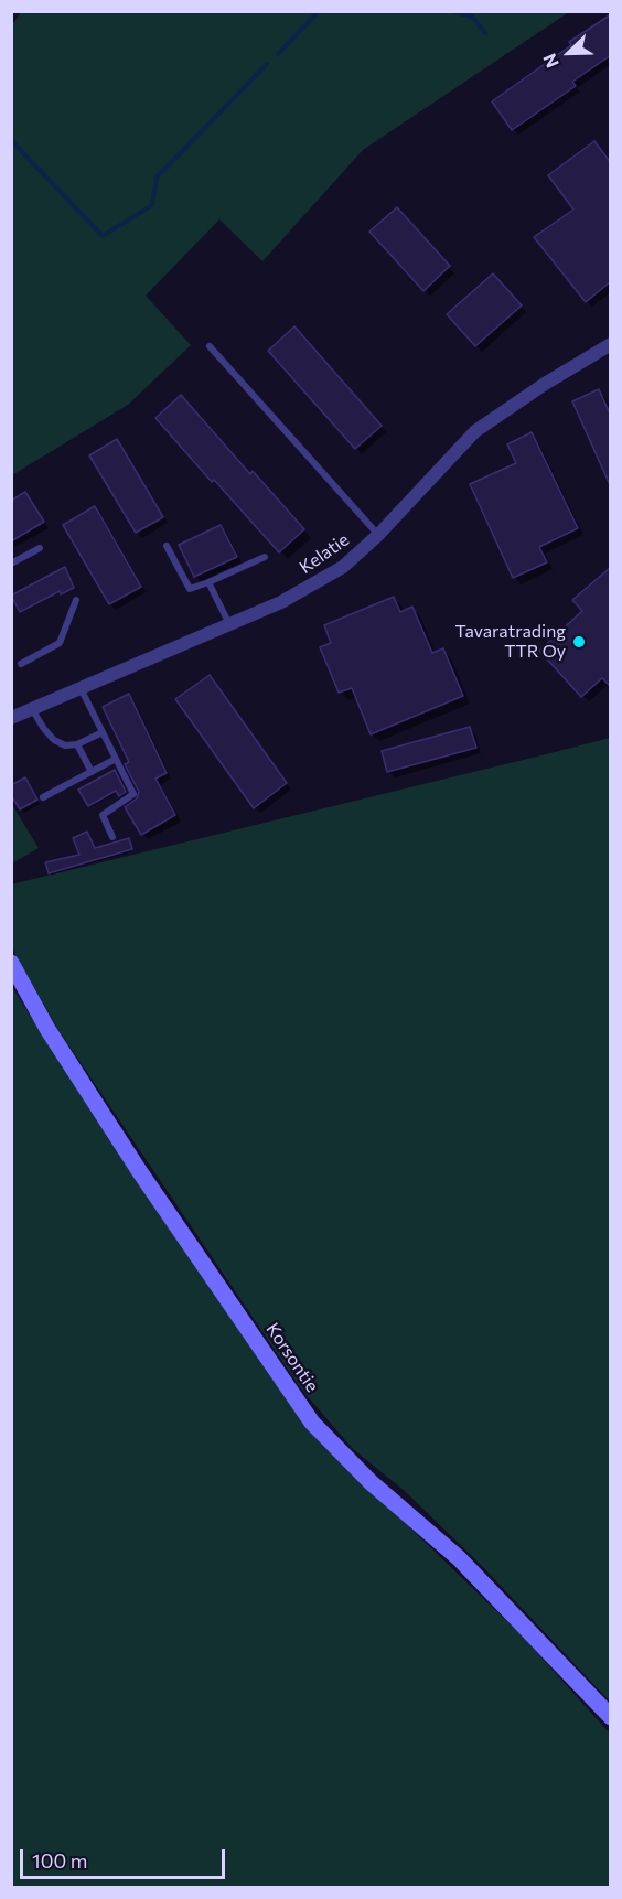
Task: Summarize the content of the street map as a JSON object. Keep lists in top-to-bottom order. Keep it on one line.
{"streets":{"main road":["Korsontie"],"street":["Kelatie"]},"places":["Tavaratrading TTR Oy"],"scale_bar":"100 m","north":"bottom left"}
